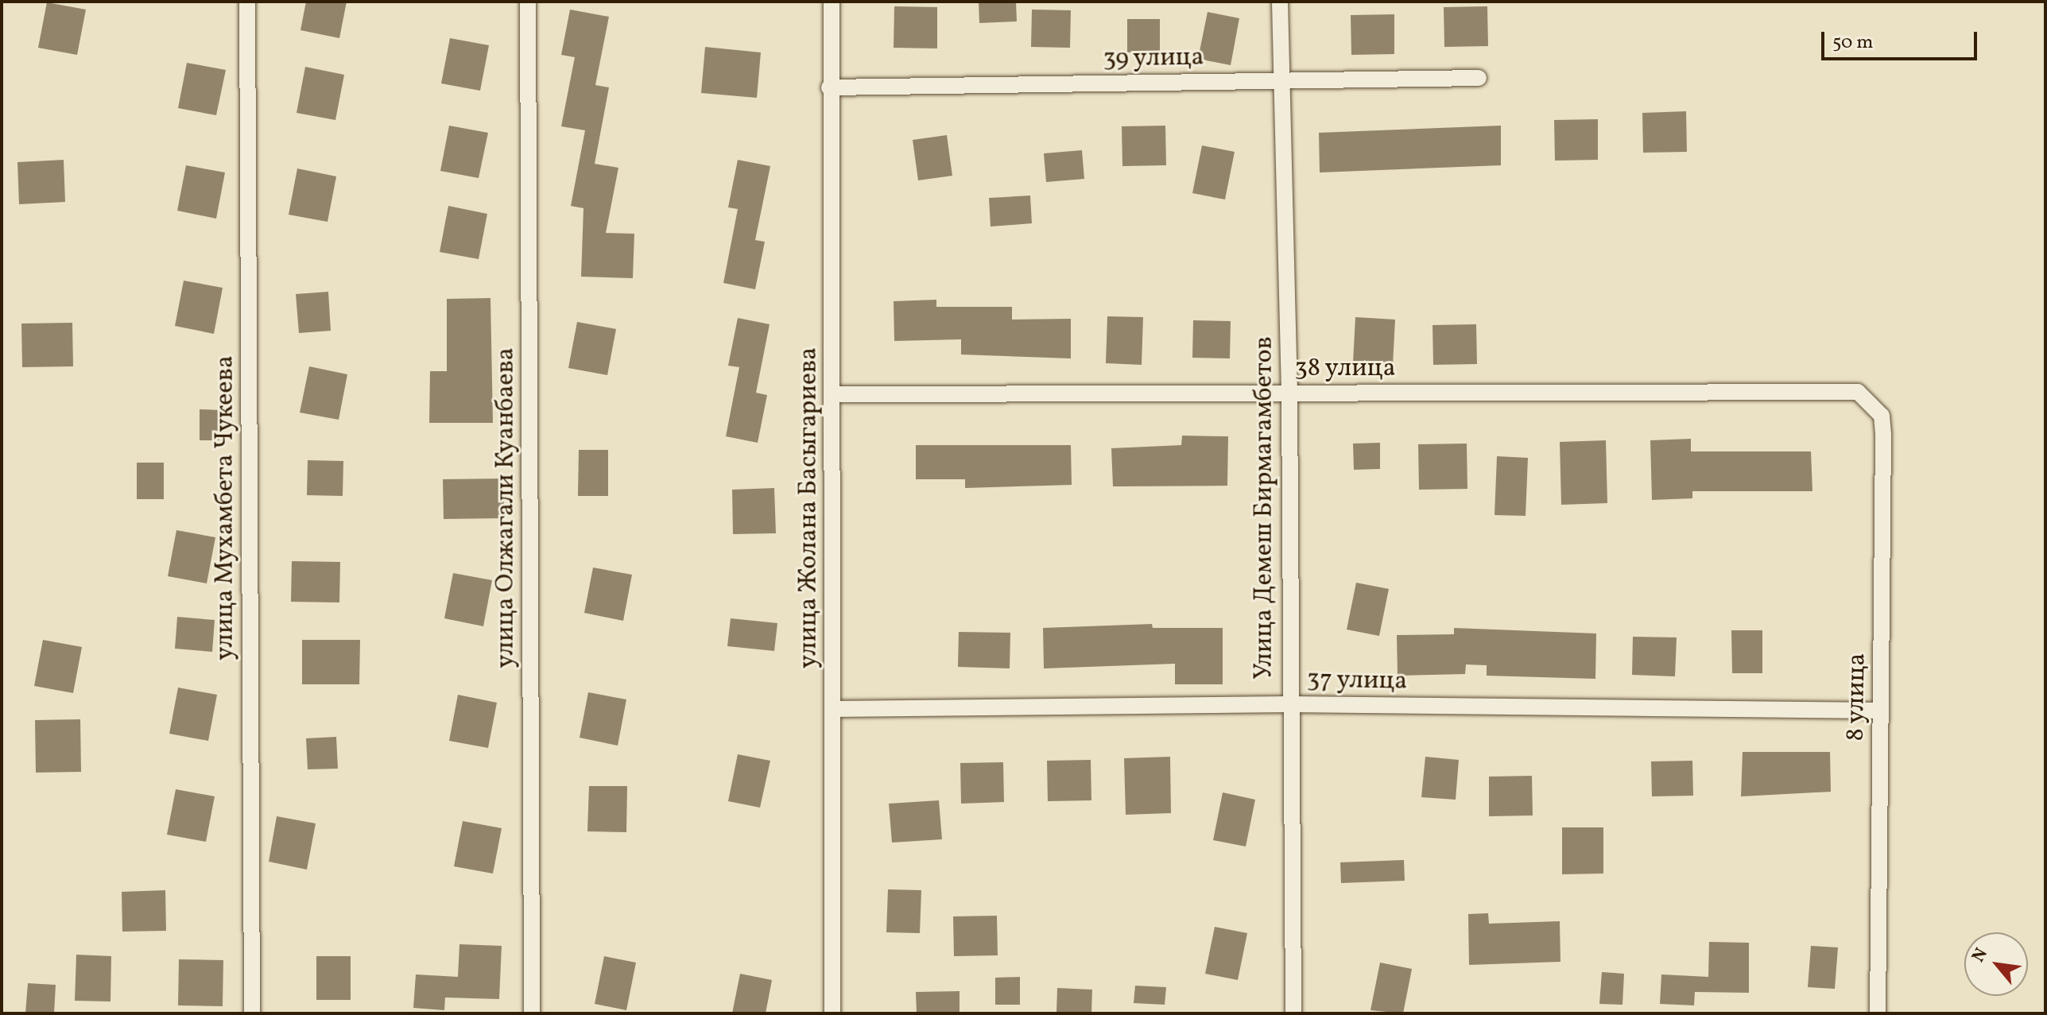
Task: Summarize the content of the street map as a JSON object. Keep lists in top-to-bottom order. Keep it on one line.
{"streets":{"street":["39 улица","38 улица","улица Мухамбета Чукеева","улица Олжагали Куанбаева","улица Жолана Басыгариева","Улица Демеш Бирмагамбетов","37 улица","8 улица"]},"crossings":[["39 улица","улица Жолана Басыгариева"],["39 улица","Улица Демеш Бирмагамбетов"],["38 улица","улица Жолана Басыгариева"],["38 улица","Улица Демеш Бирмагамбетов"],["38 улица","8 улица"],["улица Жолана Басыгариева","37 улица"],["Улица Демеш Бирмагамбетов","37 улица"],["37 улица","8 улица"]],"scale_bar":"50 m","north":"top left"}
